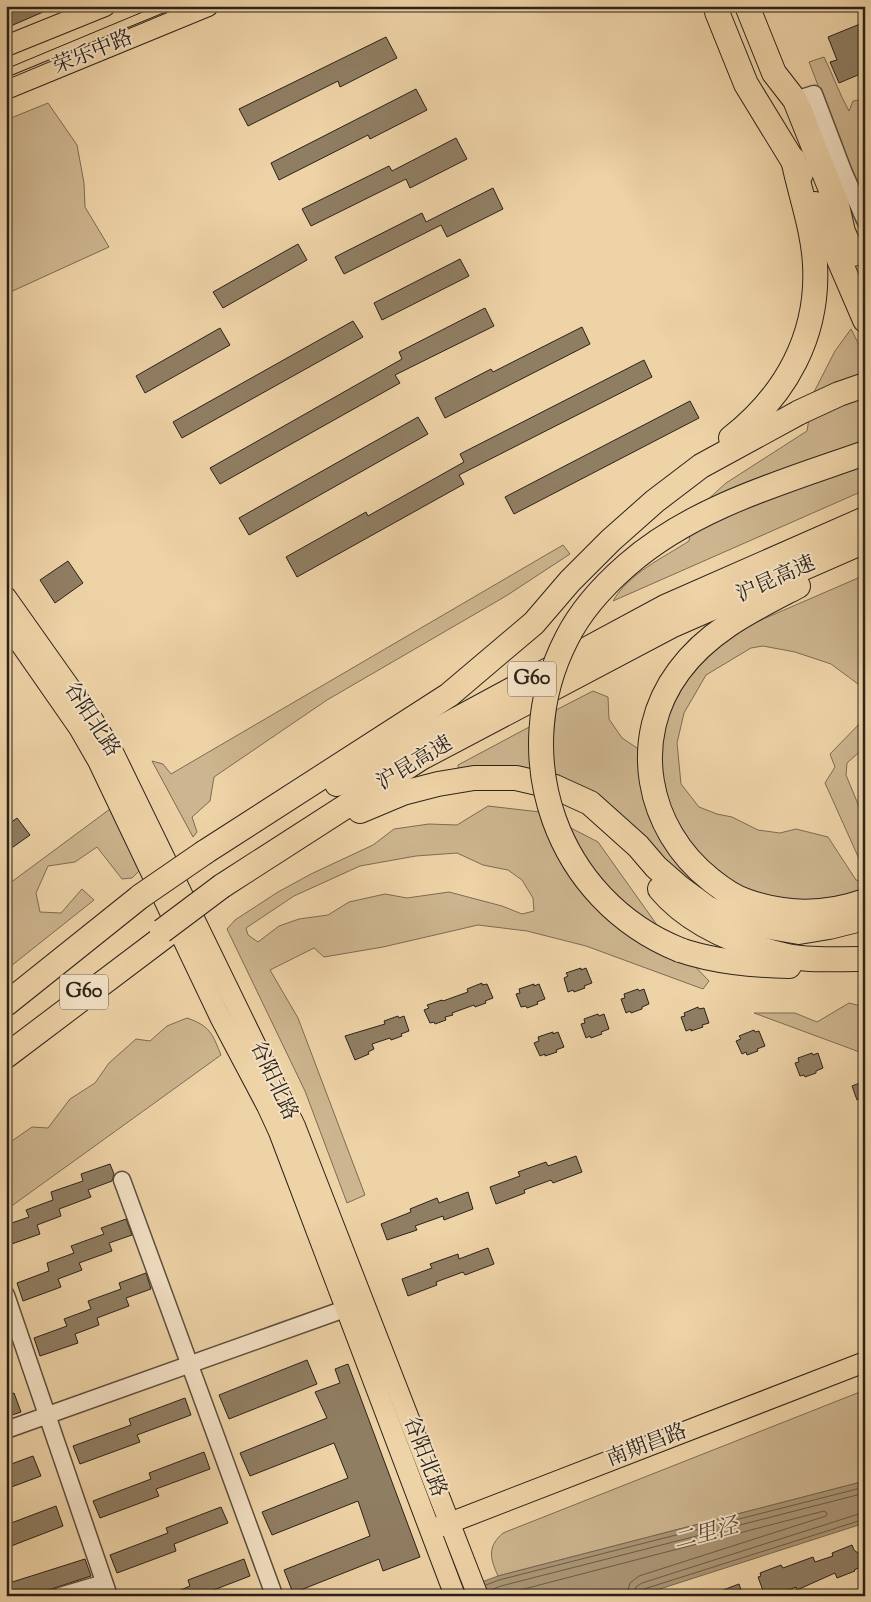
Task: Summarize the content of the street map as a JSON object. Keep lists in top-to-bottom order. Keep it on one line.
{"streets":{"highway":["沪昆高速","G60"],"main road":["荣乐中路","谷阳北路","南期昌路"]},"crossings":[["谷阳北路","南期昌路"]],"water":["二里泾"]}
